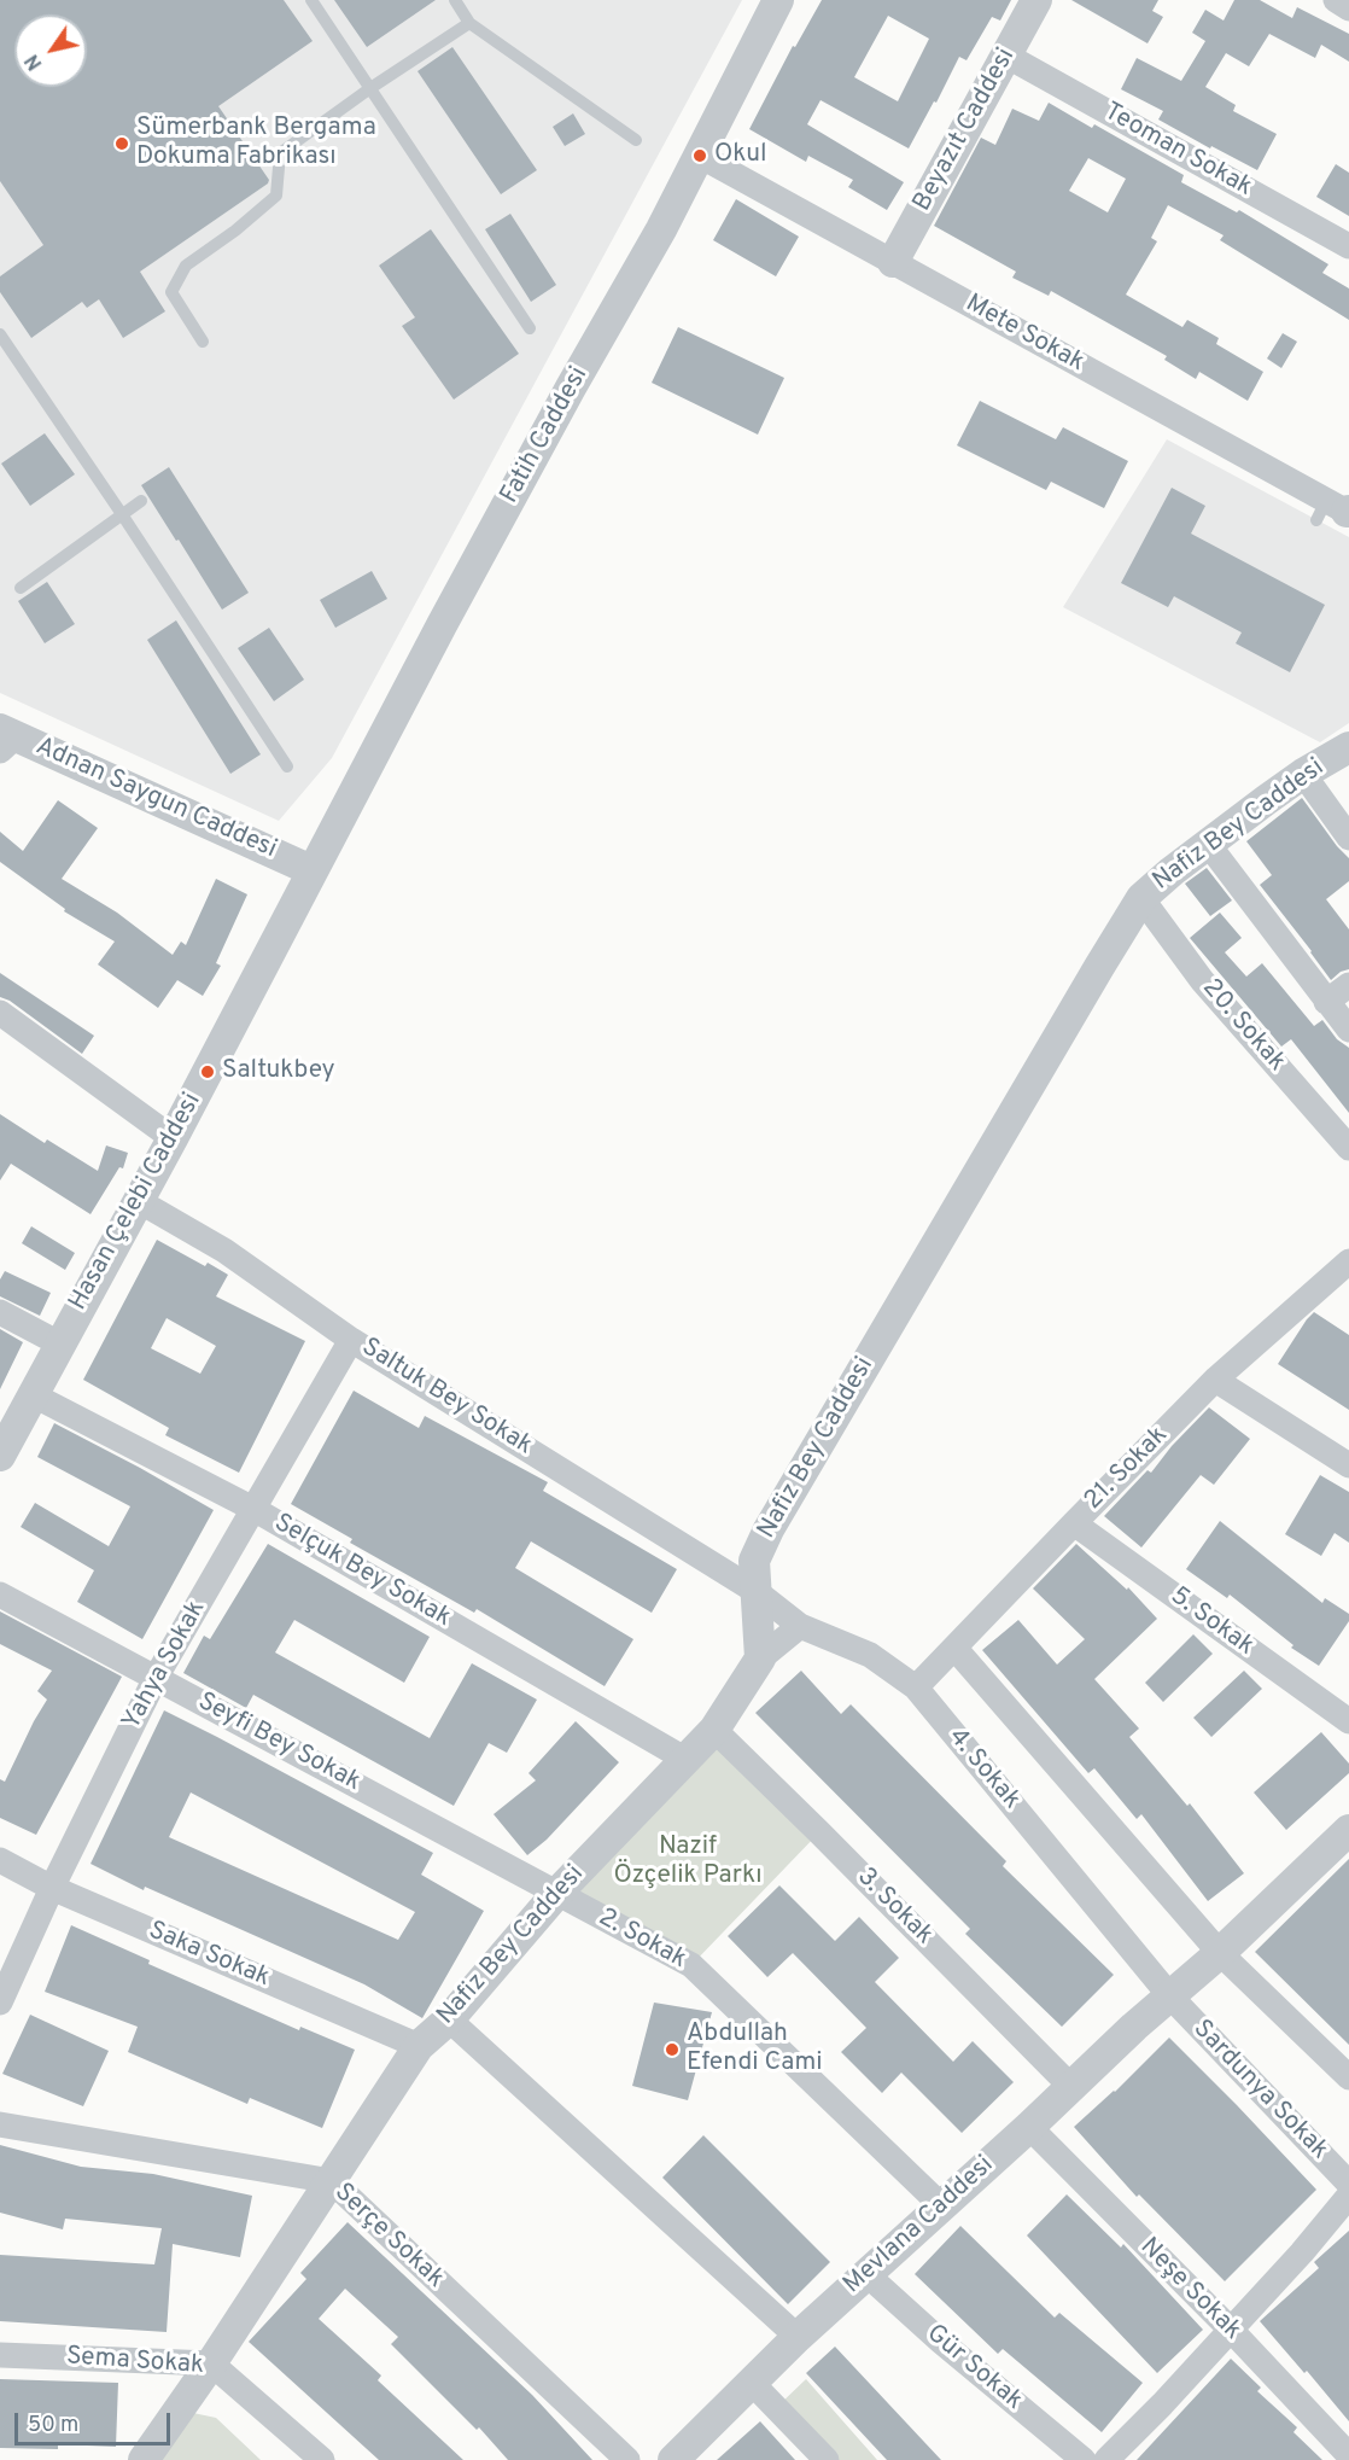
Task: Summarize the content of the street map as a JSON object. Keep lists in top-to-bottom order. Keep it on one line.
{"streets":{"street":["Beyazıt Caddesi","Teoman Sokak","Mete Sokak","Fatih Caddesi","Adnan Saygun Caddesi","Nafiz Bey Caddesi","20. Sokak","Hasan Çelebi Caddesi","Saltuk Bey Sokak","21. Sokak","Selçuk Bey Sokak","5. Sokak","Yahya Sokak","Seyfi Bey Sokak","4. Sokak","3. Sokak","2. Sokak","Saka Sokak","Sardunya Sokak","Mevlana Caddesi","Serçe Sokak","Neşe Sokak","Sema Sokak","Gür Sokak"]},"crossings":[["Beyazıt Caddesi","Teoman Sokak"],["Beyazıt Caddesi","Mete Sokak"],["Mete Sokak","Fatih Caddesi"],["Fatih Caddesi","Adnan Saygun Caddesi"],["Fatih Caddesi","Hasan Çelebi Caddesi"],["Adnan Saygun Caddesi","Hasan Çelebi Caddesi"],["Nafiz Bey Caddesi","20. Sokak"],["Nafiz Bey Caddesi","Saltuk Bey Sokak"],["Nafiz Bey Caddesi","Selçuk Bey Sokak"],["Nafiz Bey Caddesi","Seyfi Bey Sokak"],["Nafiz Bey Caddesi","4. Sokak"],["Nafiz Bey Caddesi","3. Sokak"],["Nafiz Bey Caddesi","2. Sokak"],["Nafiz Bey Caddesi","Saka Sokak"],["Nafiz Bey Caddesi","Serçe Sokak"],["Nafiz Bey Caddesi","Sema Sokak"],["Hasan Çelebi Caddesi","Saltuk Bey Sokak"],["Hasan Çelebi Caddesi","Selçuk Bey Sokak"],["Saltuk Bey Sokak","Yahya Sokak"],["Saltuk Bey Sokak","4. Sokak"],["21. Sokak","5. Sokak"],["21. Sokak","4. Sokak"],["Selçuk Bey Sokak","Yahya Sokak"],["Yahya Sokak","Seyfi Bey Sokak"],["Yahya Sokak","Saka Sokak"],["Seyfi Bey Sokak","2. Sokak"],["4. Sokak","Sardunya Sokak"],["4. Sokak","Mevlana Caddesi"],["3. Sokak","Mevlana Caddesi"],["2. Sokak","Mevlana Caddesi"],["Sardunya Sokak","Mevlana Caddesi"],["Mevlana Caddesi","Neşe Sokak"],["Mevlana Caddesi","Gür Sokak"]],"parks":["Nazif Özçelik Parkı"],"places":["Sümerbank Bergama Dokuma Fabrikası","Okul","Saltukbey","Abdullah Efendi Cami"],"scale_bar":"50 m","north":"bottom left"}
